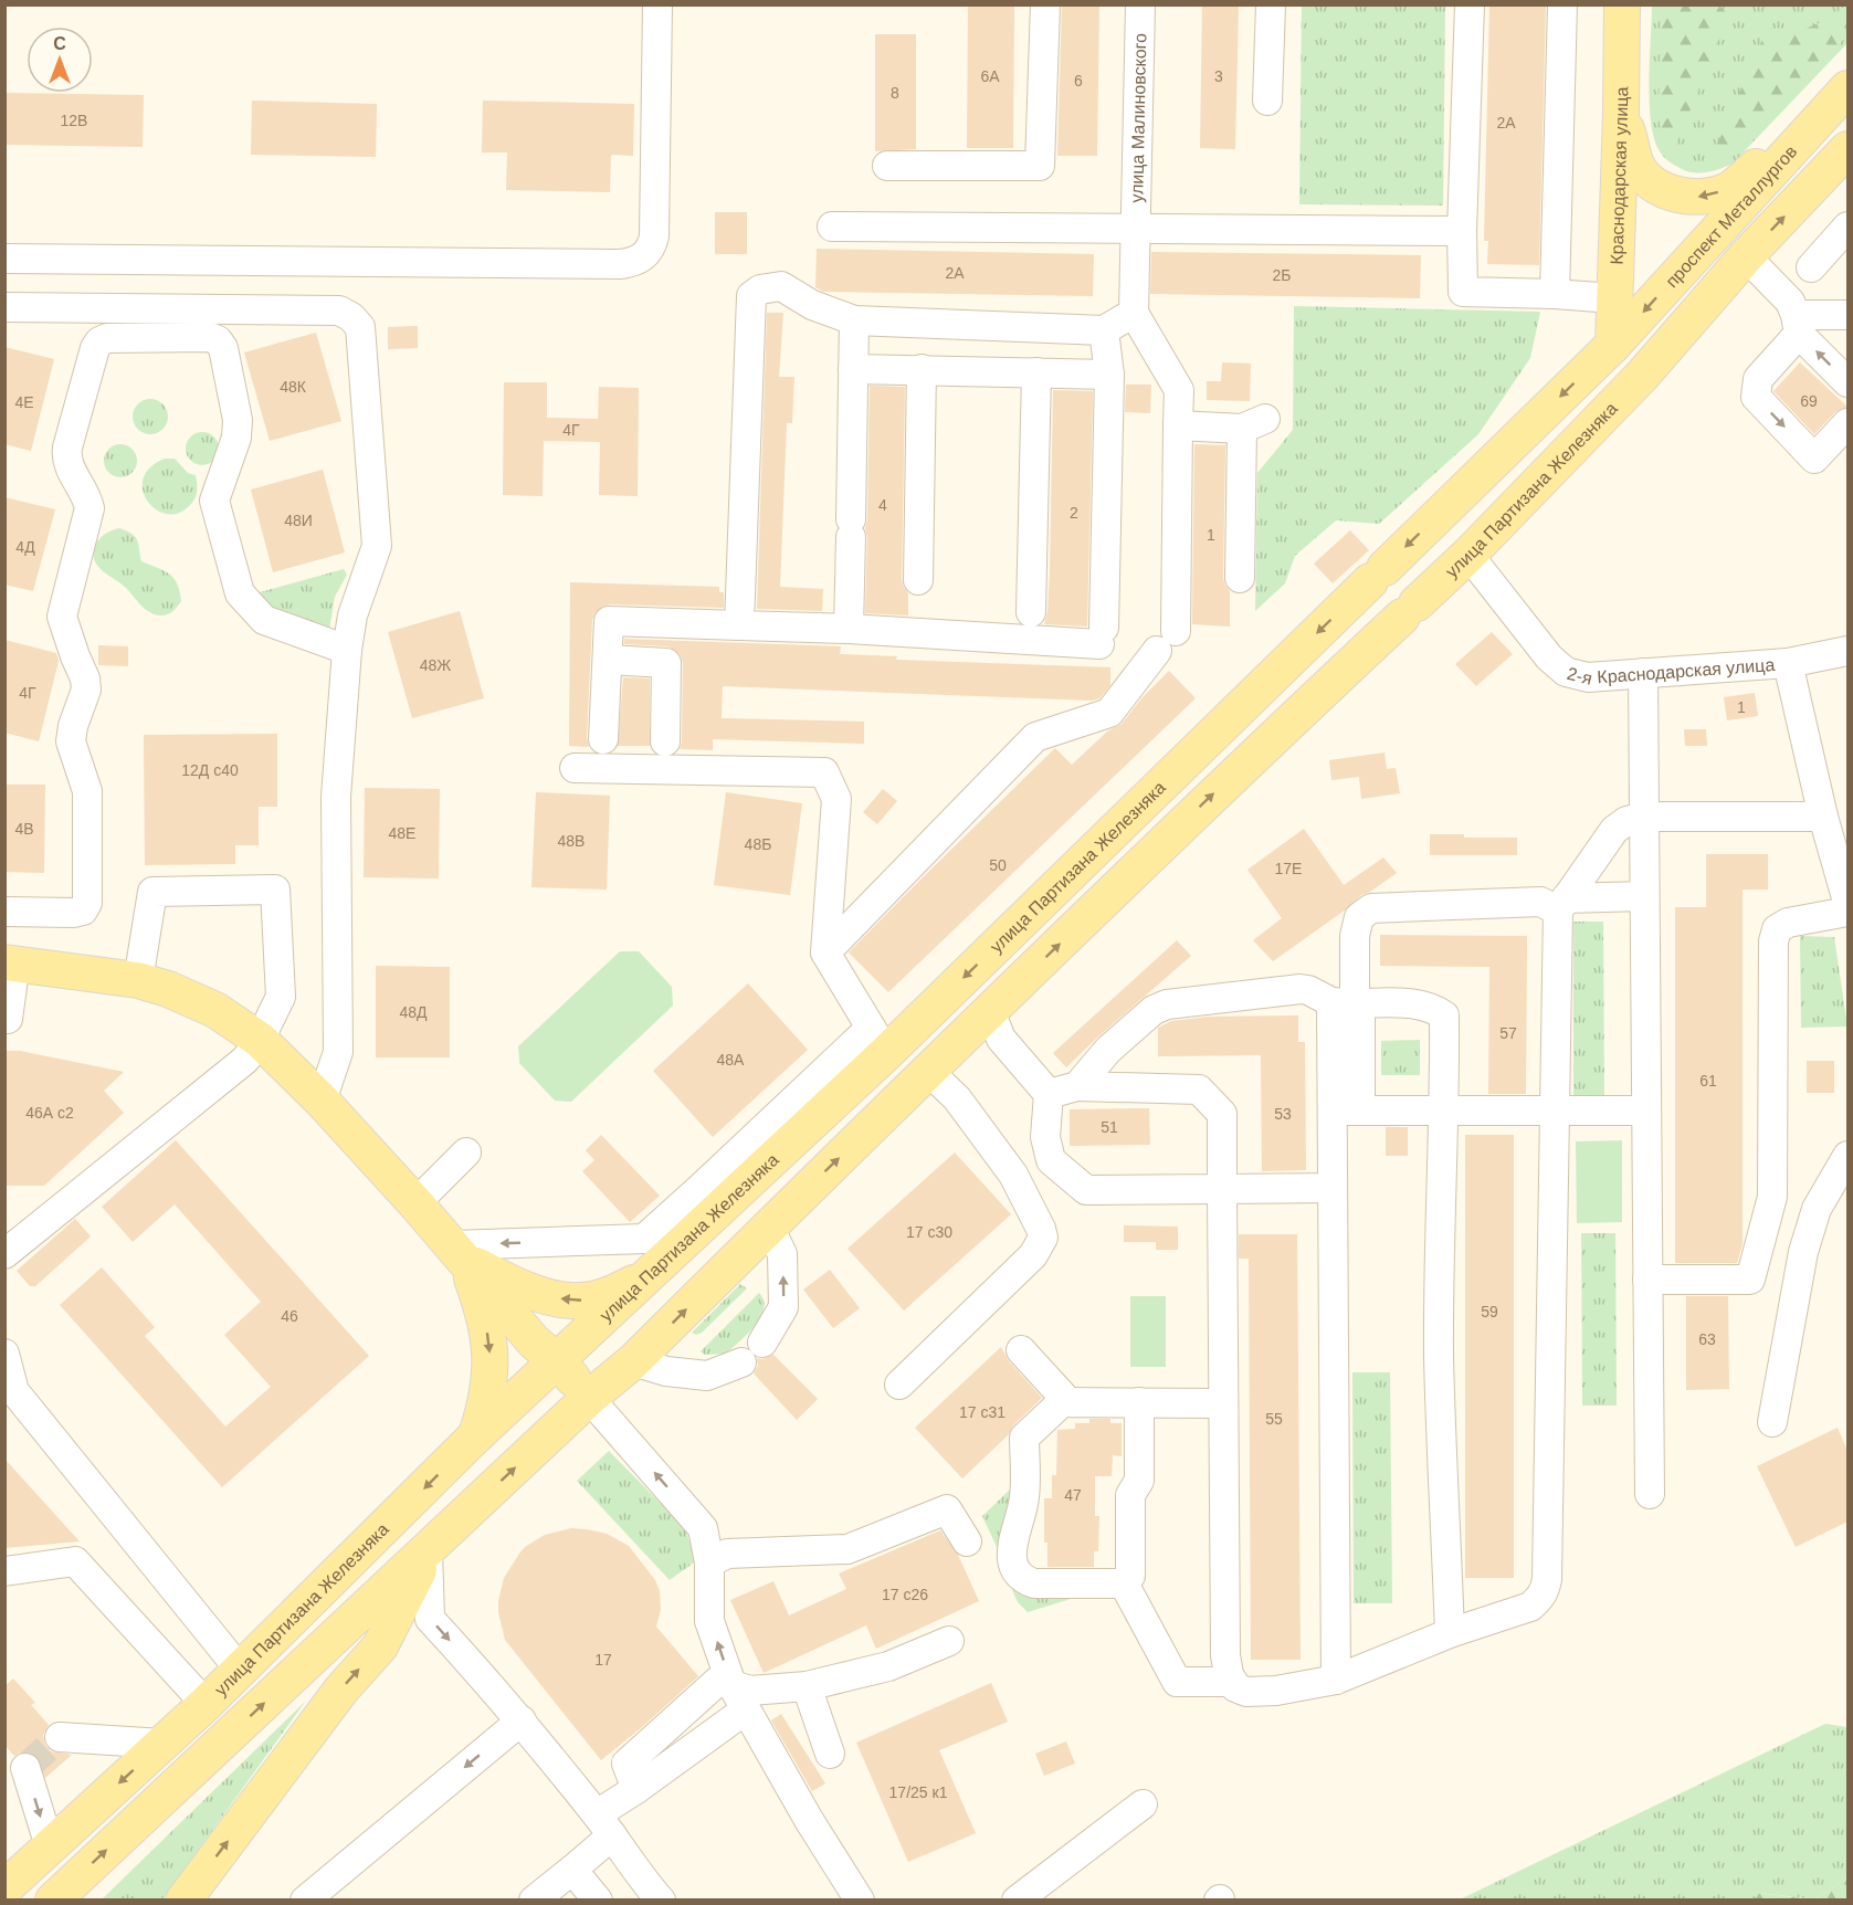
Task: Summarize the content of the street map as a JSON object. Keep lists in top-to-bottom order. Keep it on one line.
{"streets":{"main road":["Краснодарская улица","проспект Металлургов","улица Партизана Железняка"],"street":["улица Малиновского","2-я Краснодарская улица"]},"crossings":[["Краснодарская улица","проспект Металлургов"],["Краснодарская улица","улица Партизана Железняка"],["проспект Металлургов","улица Партизана Железняка"],["улица Партизана Железняка","2-я Краснодарская улица"]],"house_numbers":["6А","3","6","8","12В","2А","2А","2Б","48К","69","4Е","4Г","4","2","48И","1","4Д","48Ж","4Г","1","12Д с40","4В","48Е","48В","48Б","50","17Е","48Д","57","48А","61","46А с2","53","51","17 с30","59","46","63","17 с31","55","47","17 с26","17","17/25 к1"],"north":"top"}
